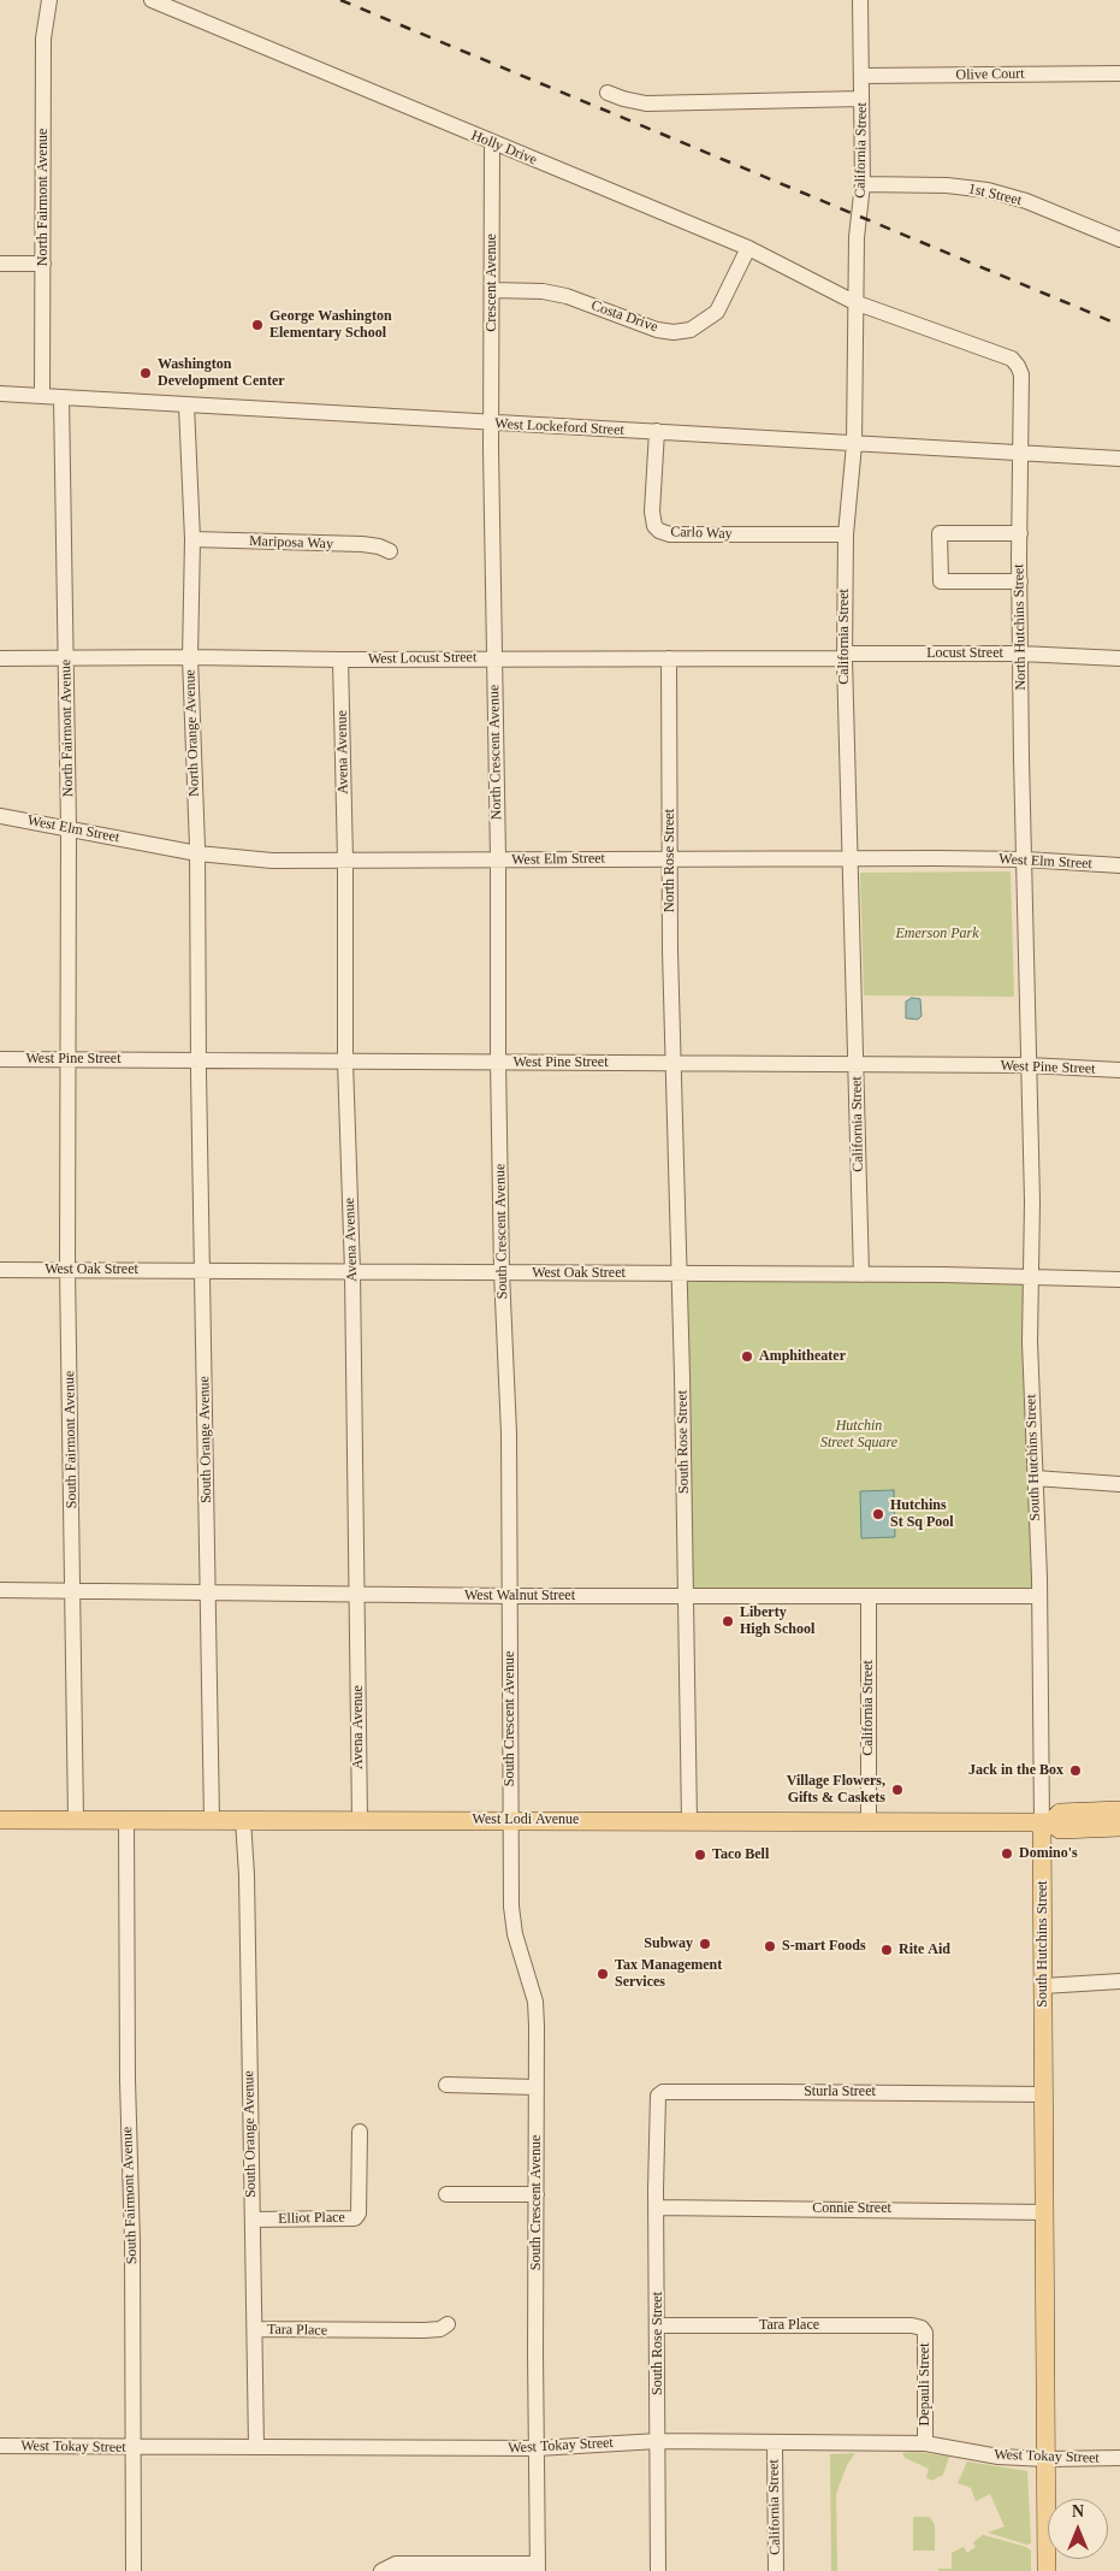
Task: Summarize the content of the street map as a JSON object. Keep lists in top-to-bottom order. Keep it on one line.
{"streets":{"main road":["South Hutchins Street","West Lodi Avenue"],"street":["Olive Court","Holly Drive","California Street","1st Street","North Fairmont Avenue","Crescent Avenue","Costa Drive","West Lockeford Street","Carlo Way","Mariposa Way","North Hutchins Street","Locust Street","West Locust Street","North Orange Avenue","Avena Avenue","North Crescent Avenue","West Elm Street","North Rose Street","West Pine Street","South Crescent Avenue","West Oak Street","South Fairmont Avenue","South Orange Avenue","South Rose Street","West Walnut Street","Sturla Street","Connie Street","Elliot Place","Tara Place","Depauli Street","West Tokay Street"]},"crossings":[["Olive Court","California Street"],["Holly Drive","California Street"],["Holly Drive","Crescent Avenue"],["Holly Drive","Costa Drive"],["Holly Drive","North Hutchins Street"],["California Street","1st Street"],["California Street","West Lockeford Street"],["California Street","Carlo Way"],["California Street","North Hutchins Street"],["California Street","Locust Street"],["California Street","West Locust Street"],["California Street","West Elm Street"],["California Street","West Pine Street"],["California Street","West Oak Street"],["California Street","West Walnut Street"],["California Street","West Lodi Avenue"],["California Street","West Tokay Street"],["North Fairmont Avenue","West Lockeford Street"],["North Fairmont Avenue","West Locust Street"],["North Fairmont Avenue","West Elm Street"],["North Fairmont Avenue","West Pine Street"],["North Fairmont Avenue","South Fairmont Avenue"],["Crescent Avenue","Costa Drive"],["Crescent Avenue","West Lockeford Street"],["Crescent Avenue","North Crescent Avenue"],["West Lockeford Street","Carlo Way"],["West Lockeford Street","North Hutchins Street"],["West Lockeford Street","North Orange Avenue"],["West Lockeford Street","North Crescent Avenue"],["Mariposa Way","North Orange Avenue"],["North Hutchins Street","Locust Street"],["North Hutchins Street","West Elm Street"],["North Hutchins Street","West Pine Street"],["North Hutchins Street","South Hutchins Street"],["Locust Street","West Locust Street"],["West Locust Street","North Orange Avenue"],["West Locust Street","Avena Avenue"],["West Locust Street","North Crescent Avenue"],["West Locust Street","North Rose Street"],["North Orange Avenue","West Elm Street"],["North Orange Avenue","West Pine Street"],["North Orange Avenue","South Orange Avenue"],["Avena Avenue","West Elm Street"],["Avena Avenue","West Pine Street"],["Avena Avenue","West Oak Street"],["Avena Avenue","West Walnut Street"],["Avena Avenue","West Lodi Avenue"],["North Crescent Avenue","West Elm Street"],["North Crescent Avenue","West Pine Street"],["North Crescent Avenue","South Crescent Avenue"],["West Elm Street","North Rose Street"],["North Rose Street","West Pine Street"],["North Rose Street","South Rose Street"],["West Pine Street","South Fairmont Avenue"],["West Pine Street","South Orange Avenue"],["West Pine Street","South Rose Street"],["West Pine Street","South Hutchins Street"],["South Crescent Avenue","West Oak Street"],["South Crescent Avenue","West Walnut Street"],["South Crescent Avenue","West Lodi Avenue"],["South Crescent Avenue","West Tokay Street"],["West Oak Street","South Fairmont Avenue"],["West Oak Street","South Orange Avenue"],["West Oak Street","South Rose Street"],["West Oak Street","South Hutchins Street"],["South Fairmont Avenue","West Walnut Street"],["South Fairmont Avenue","West Lodi Avenue"],["South Fairmont Avenue","West Tokay Street"],["South Orange Avenue","West Walnut Street"],["South Orange Avenue","West Lodi Avenue"],["South Orange Avenue","Elliot Place"],["South Orange Avenue","Tara Place"],["South Orange Avenue","West Tokay Street"],["South Rose Street","West Walnut Street"],["South Rose Street","West Lodi Avenue"],["South Rose Street","Sturla Street"],["South Rose Street","Connie Street"],["South Rose Street","Tara Place"],["South Rose Street","West Tokay Street"],["South Hutchins Street","West Walnut Street"],["South Hutchins Street","West Lodi Avenue"],["South Hutchins Street","Sturla Street"],["South Hutchins Street","Connie Street"],["South Hutchins Street","West Tokay Street"],["Tara Place","Depauli Street"],["Depauli Street","West Tokay Street"]],"parks":["Emerson Park","Hutchin Street Square"],"places":["George Washington Elementary School","Washington Development Center","Amphitheater","Hutchins St Sq Pool","Liberty High School","Jack in the Box","Village Flowers, Gifts & Caskets","Domino's","Taco Bell","Subway","S-mart Foods","Rite Aid","Tax Management Services"],"north":"top"}
